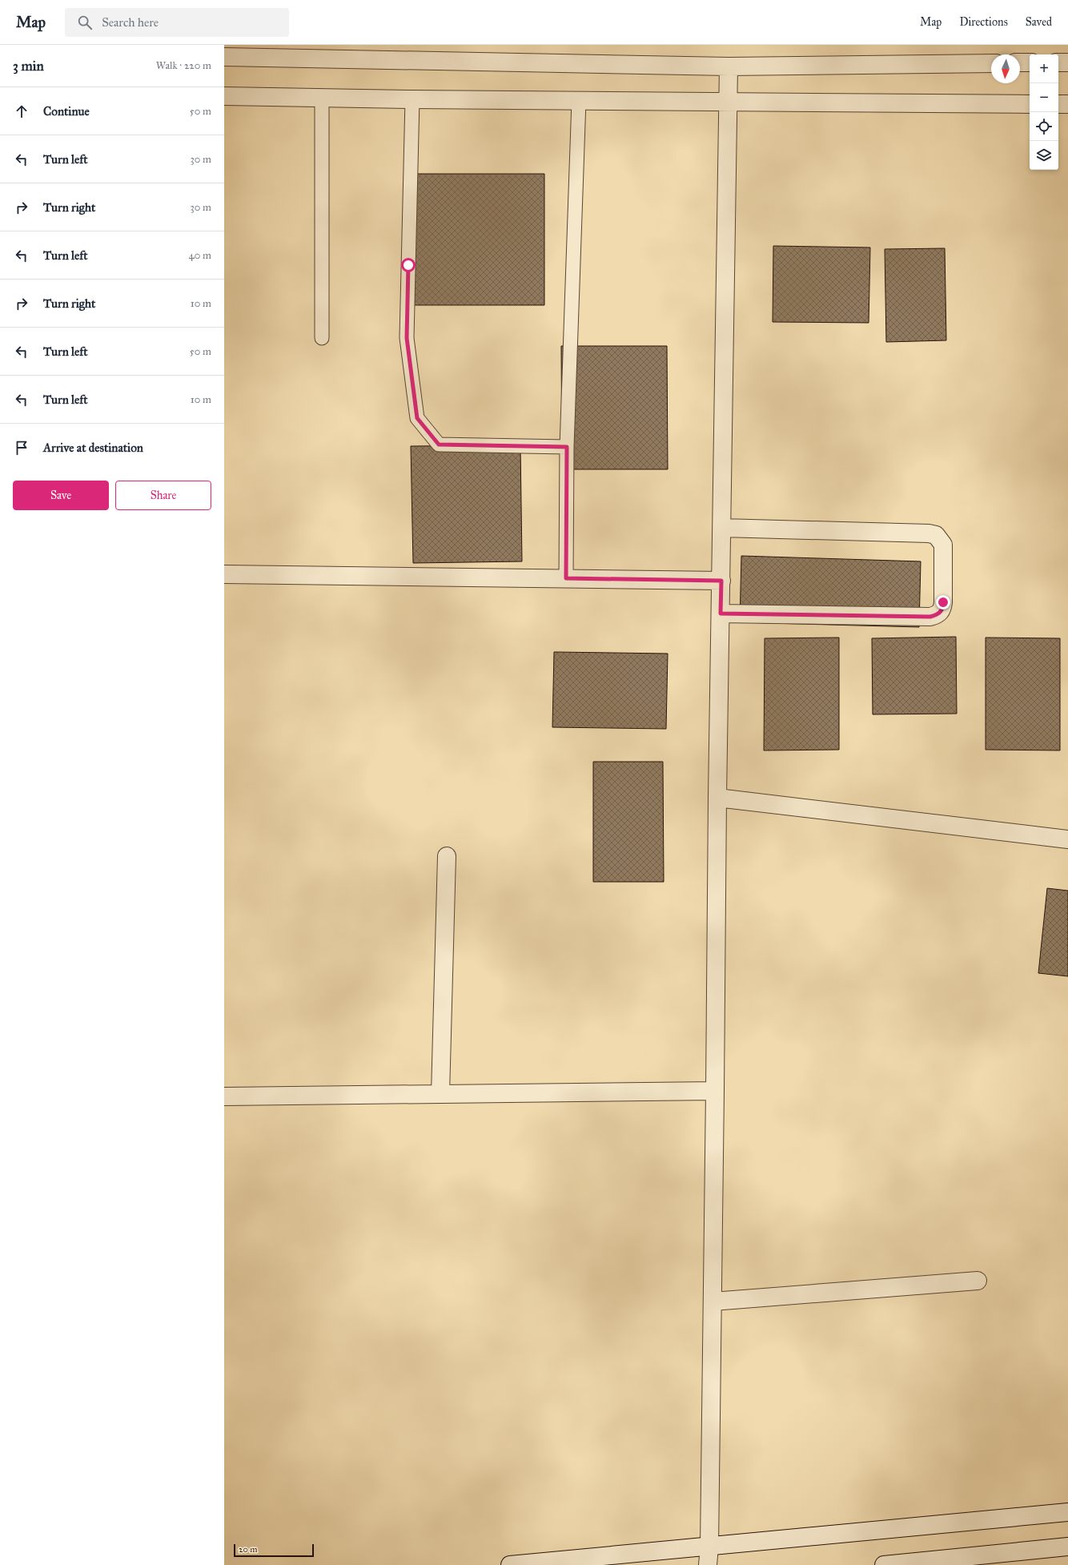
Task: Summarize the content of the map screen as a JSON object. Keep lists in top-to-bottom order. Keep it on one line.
{"scale_bar":"20 m","north":"bottom","page":{"header":"Map","search":"Search here","nav":["Map","Directions","Saved"],"heading":["3 min","Walk · 220 m"],"map_buttons":["+","−"],"list":[["Continue","50 m"],["Turn left","30 m"],["Turn right","30 m"],["Turn left","40 m"],["Turn right","10 m"],["Turn left","50 m"],["Turn left","10 m"],"Arrive at destination"],"buttons":["Save","Share"],"scale":"20 m"}}
